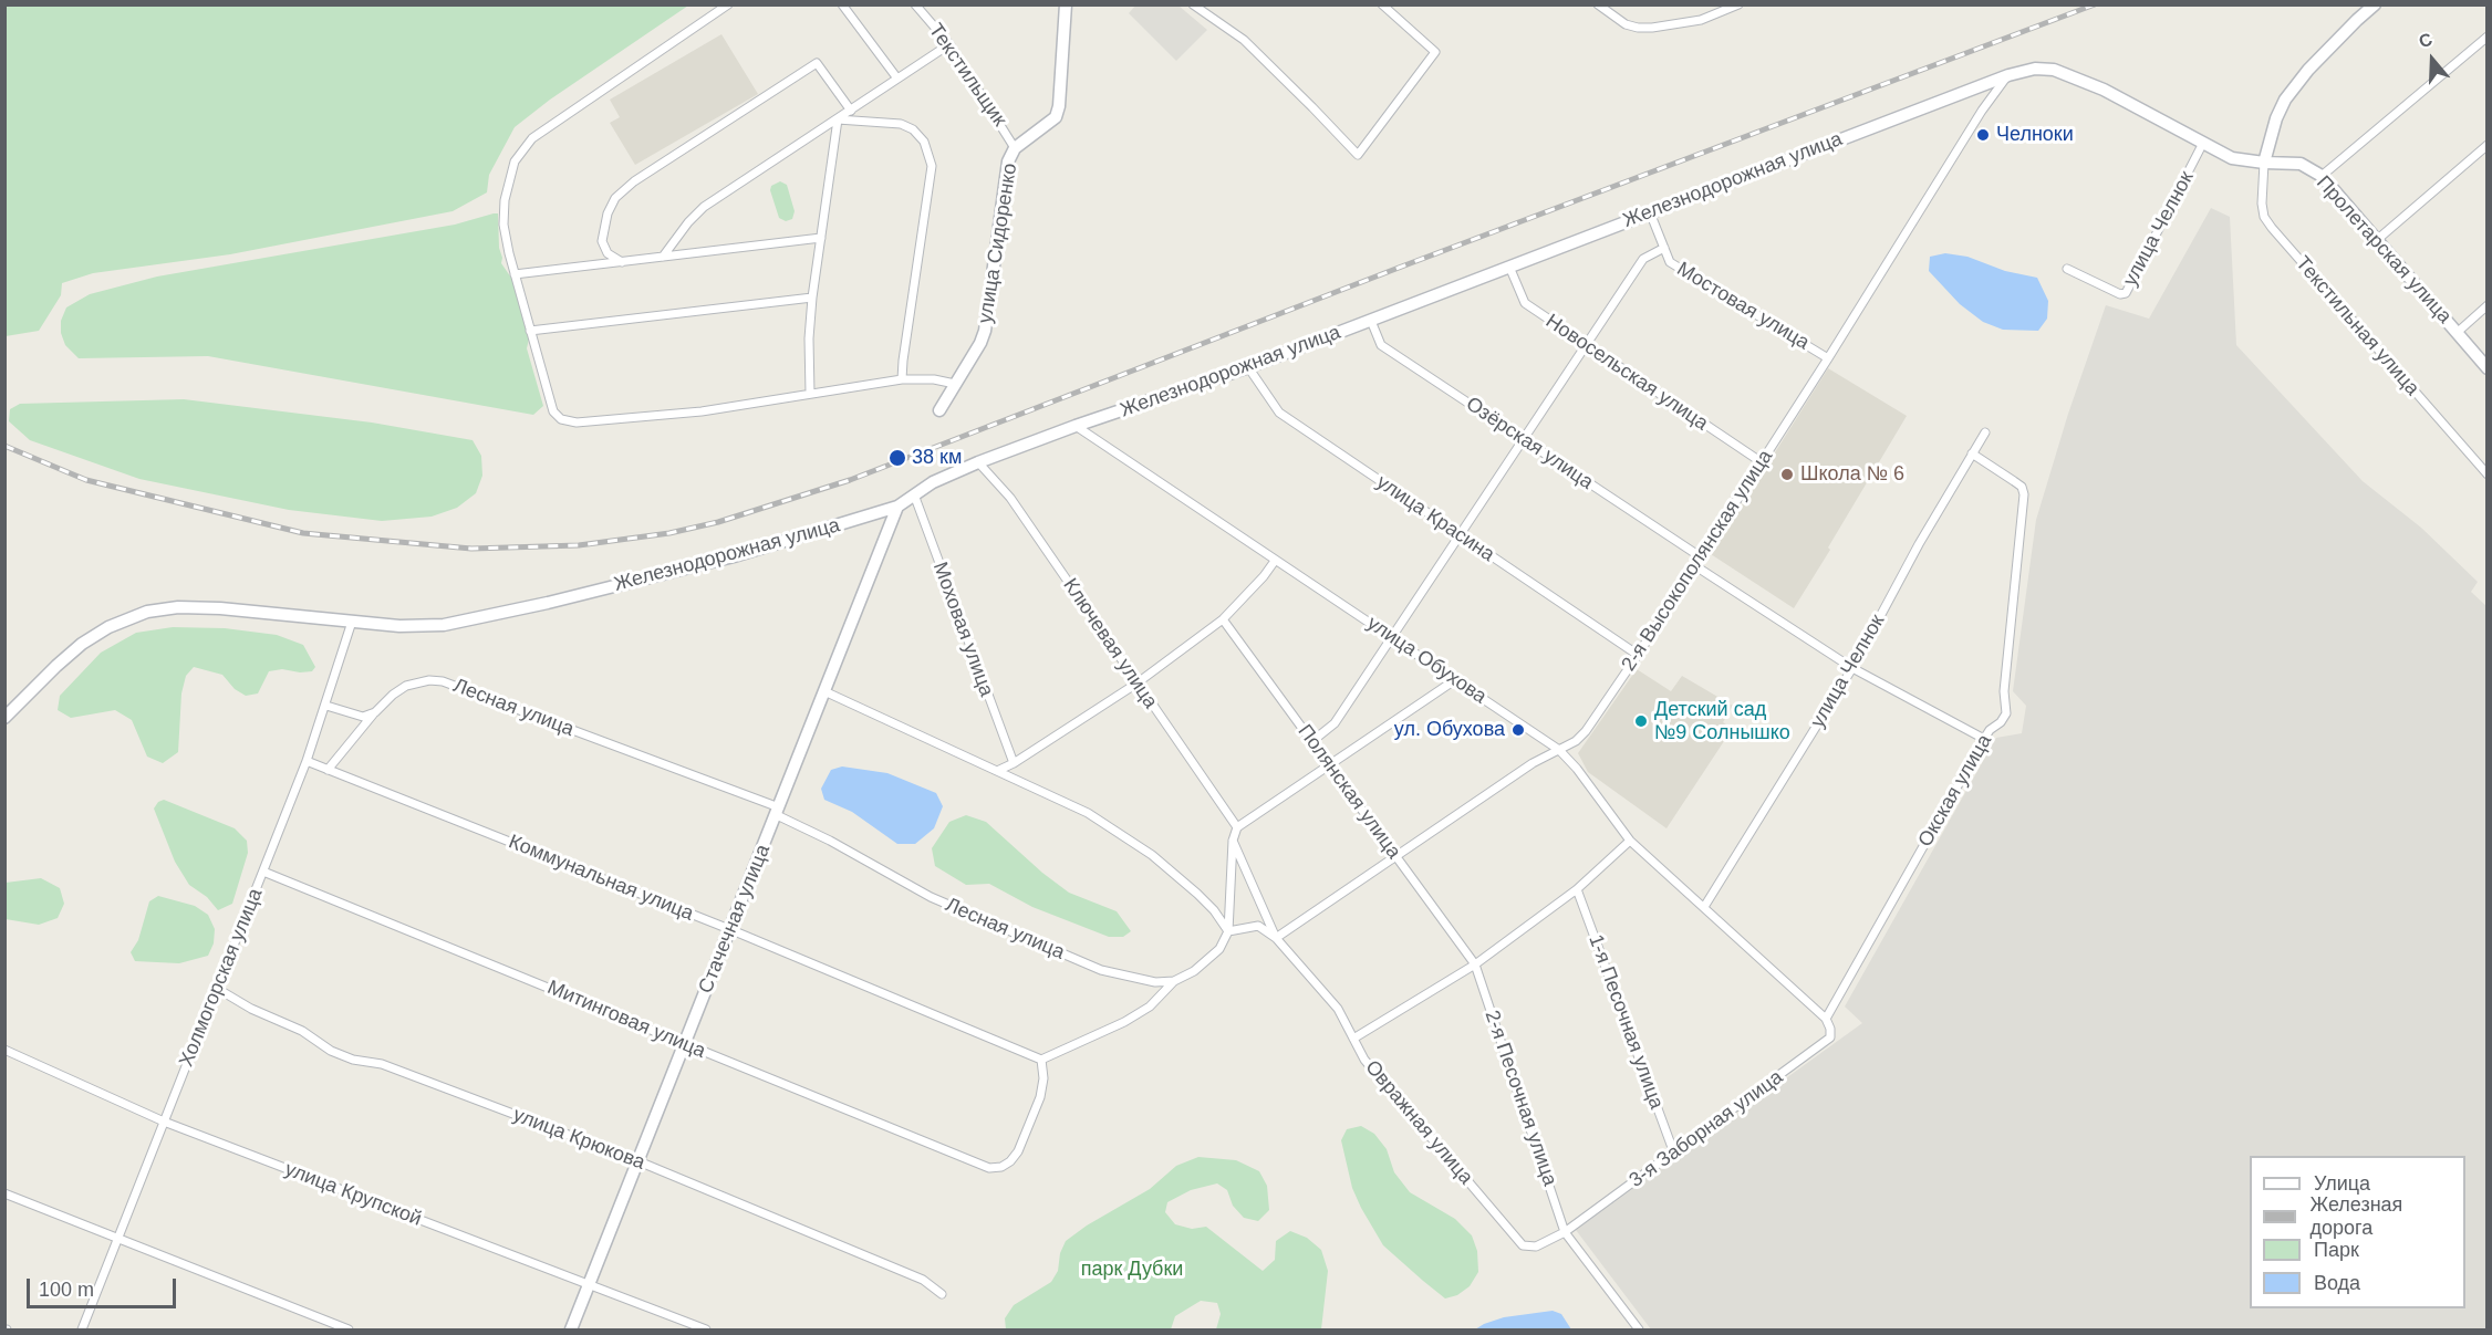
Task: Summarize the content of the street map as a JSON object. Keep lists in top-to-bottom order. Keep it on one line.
{"streets":{"street":["Текстильщик","Железнодорожная улица","улица Челнок","улица Сидоренко","Пролетарская улица","Мостовая улица","Текстильная улица","Новосельская улица","Озёрская улица","улица Красина","2-я Высокополянская улица","Моховая улица","Ключевая улица","улица Обухова","Лесная улица","Окская улица","Полянская улица","Коммунальная улица","Стачечная улица","Холмогорская улица","Митинговая улица","1-я Песочная улица","2-я Песочная улица","Овражная улица","3-я Заборная улица","улица Крюкова","улица Крупской"]},"crossings":[["Текстильщик","улица Сидоренко"],["Железнодорожная улица","улица Челнок"],["Железнодорожная улица","Пролетарская улица"],["Железнодорожная улица","Мостовая улица"],["Железнодорожная улица","Текстильная улица"],["Железнодорожная улица","Новосельская улица"],["Железнодорожная улица","Озёрская улица"],["Железнодорожная улица","улица Красина"],["Железнодорожная улица","2-я Высокополянская улица"],["Железнодорожная улица","Моховая улица"],["Железнодорожная улица","Ключевая улица"],["Железнодорожная улица","улица Обухова"],["Железнодорожная улица","Стачечная улица"],["Железнодорожная улица","Холмогорская улица"],["улица Челнок","улица Обухова"],["улица Челнок","Окская улица"],["Пролетарская улица","Текстильная улица"],["Мостовая улица","2-я Высокополянская улица"],["Новосельская улица","2-я Высокополянская улица"],["Озёрская улица","2-я Высокополянская улица"],["улица Красина","2-я Высокополянская улица"],["2-я Высокополянская улица","улица Обухова"],["2-я Высокополянская улица","Полянская улица"],["2-я Высокополянская улица","Овражная улица"],["улица Обухова","Окская улица"],["улица Обухова","3-я Заборная улица"],["Лесная улица","Коммунальная улица"],["Лесная улица","Стачечная улица"],["Окская улица","3-я Заборная улица"],["Полянская улица","2-я Песочная улица"],["Коммунальная улица","Стачечная улица"],["Коммунальная улица","Холмогорская улица"],["Коммунальная улица","Митинговая улица"],["Стачечная улица","Митинговая улица"],["Стачечная улица","улица Крюкова"],["Стачечная улица","улица Крупской"],["Холмогорская улица","Митинговая улица"],["Холмогорская улица","улица Крюкова"],["Холмогорская улица","улица Крупской"],["1-я Песочная улица","3-я Заборная улица"],["2-я Песочная улица","Овражная улица"],["2-я Песочная улица","3-я Заборная улица"],["Овражная улица","3-я Заборная улица"]],"parks":["парк Дубки"],"places":["Челноки","38 км","Школа № 6","Детский сад №9 Солнышко","ул. Обухова"],"legend":["Улица","Железная дорога","Парк","Вода"],"scale_bar":"100 m","north":"top"}
